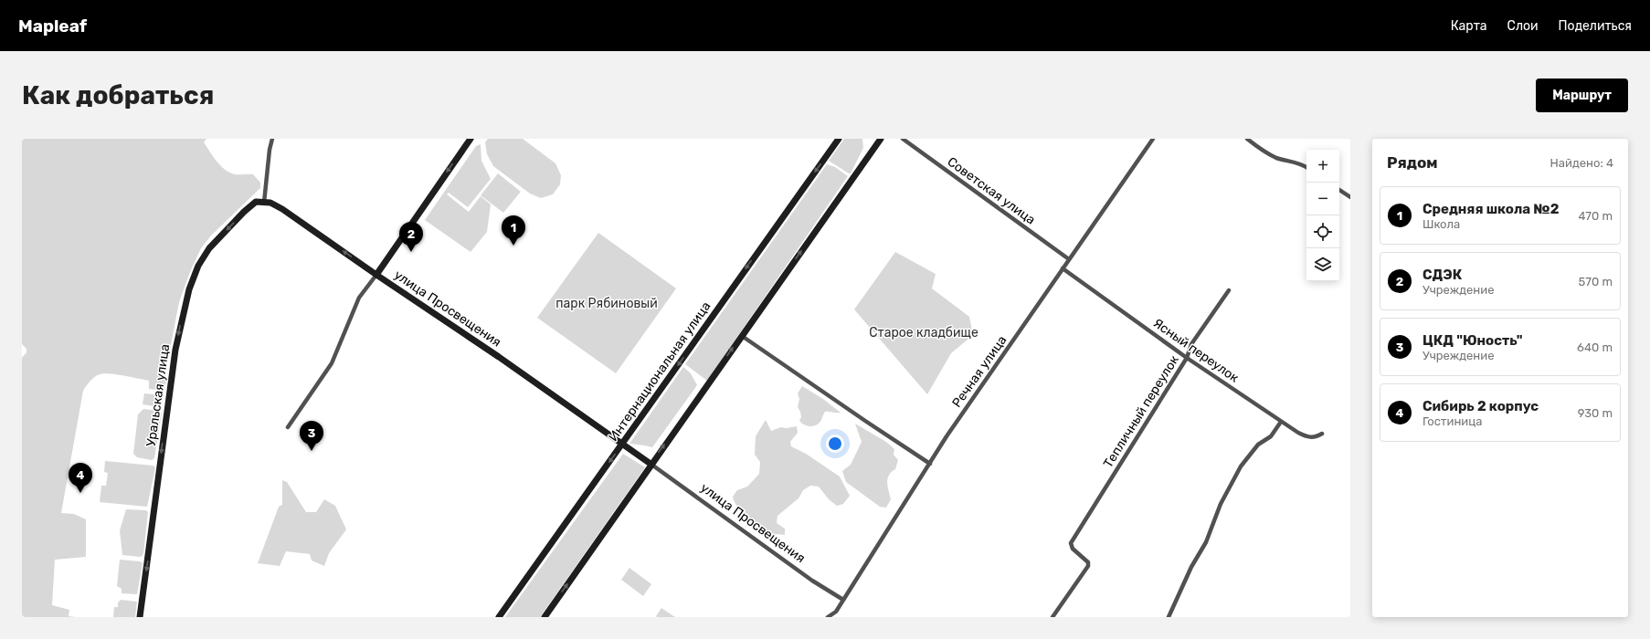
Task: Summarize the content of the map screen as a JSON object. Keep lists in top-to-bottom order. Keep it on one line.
{"streets":{"main road":["улица Просвещения","Интернациональная улица","Уральская улица"],"street":["Советская улица","Ясный переулок","Речная улица","Тепличный переулок"]},"crossings":[["Советская улица","Речная улица"],["улица Просвещения","Интернациональная улица"],["улица Просвещения","Речная улица"],["улица Просвещения","Уральская улица"],["Ясный переулок","Речная улица"],["Ясный переулок","Тепличный переулок"]],"one_way":["Уральская улица"],"parks":["парк Рябиновый","Старое кладбище"],"page":{"header":"Mapleaf","nav":["Карта","Слои","Поделиться"],"buttons":"Маршрут","title":"Как добраться","heading":["Рядом","Найдено: 4"],"map_buttons":["+","−"],"list":[{"mark":"1","name":"Средняя школа №2","note":"Школа","value":"470 m"},{"mark":"2","name":"СДЭК","note":"Учреждение","value":"570 m"},{"mark":"3","name":"ЦКД \"Юность\"","note":"Учреждение","value":"640 m"},{"mark":"4","name":"Сибирь 2 корпус","note":"Гостиница","value":"930 m"}],"pins":["1","2","3","4"]}}
